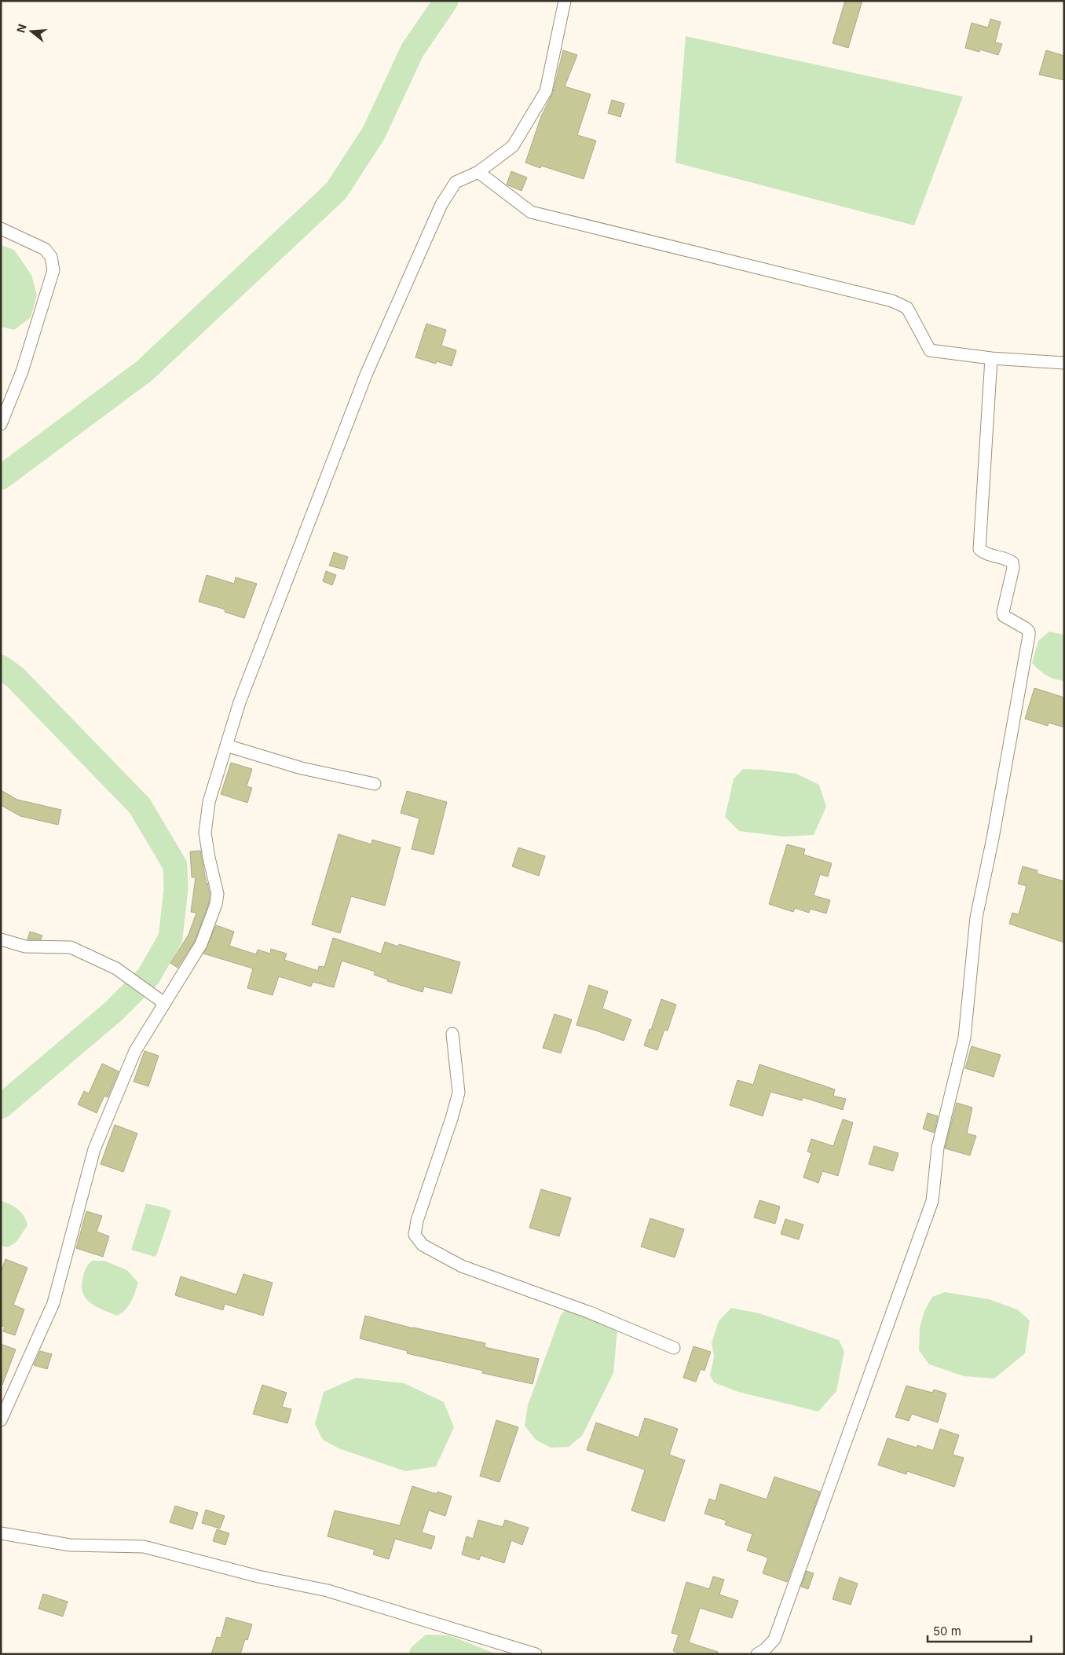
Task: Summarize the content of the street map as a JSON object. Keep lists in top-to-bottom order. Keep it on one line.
{"scale_bar":"50 m","north":"left"}
